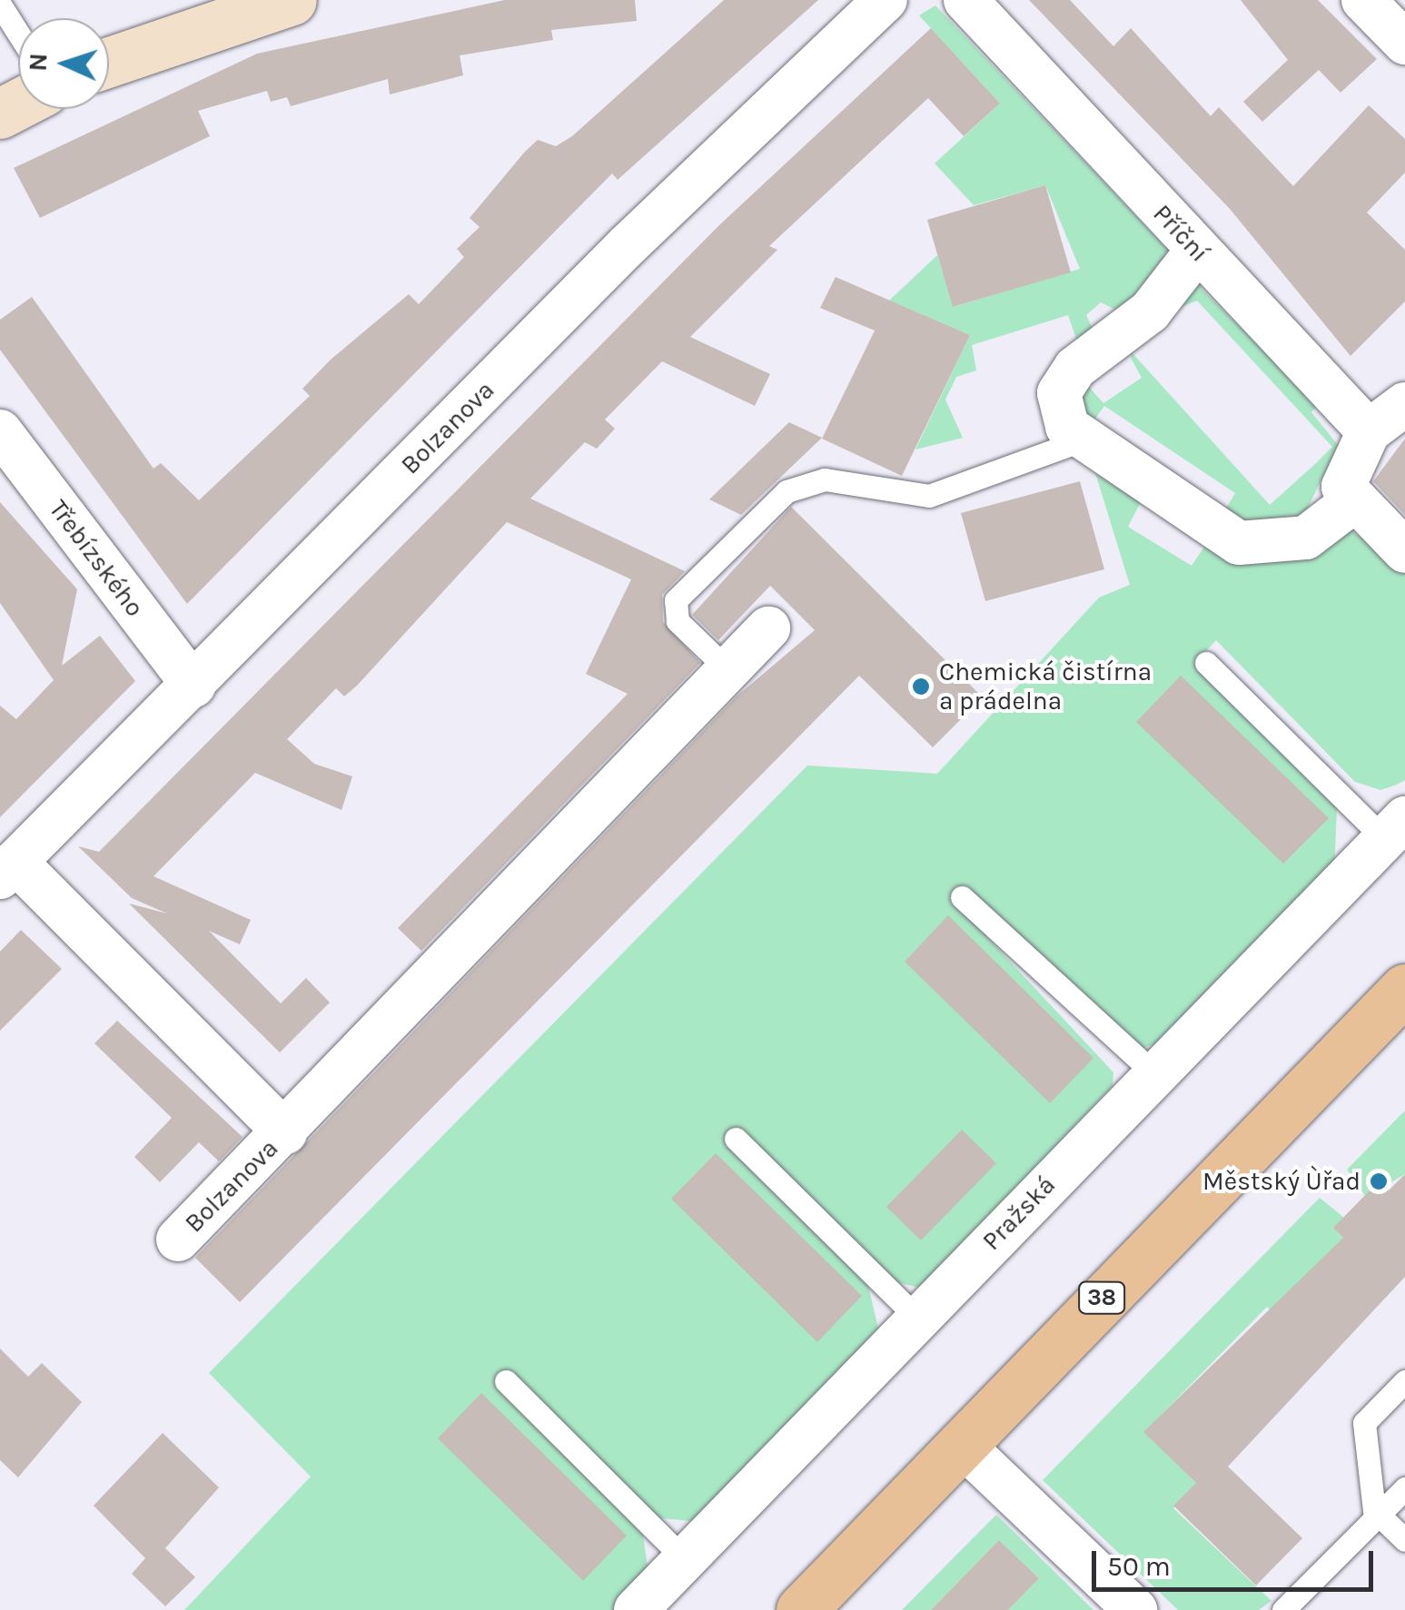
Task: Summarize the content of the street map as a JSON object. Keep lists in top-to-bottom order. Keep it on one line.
{"streets":{"main road":["38"],"street":["Příční","Bolzanova","Třebízského","Pražská"]},"crossings":[["Bolzanova","Třebízského"]],"places":["Chemická čistírna a prádelna","Městský Ùřad"],"scale_bar":"50 m","north":"left"}
